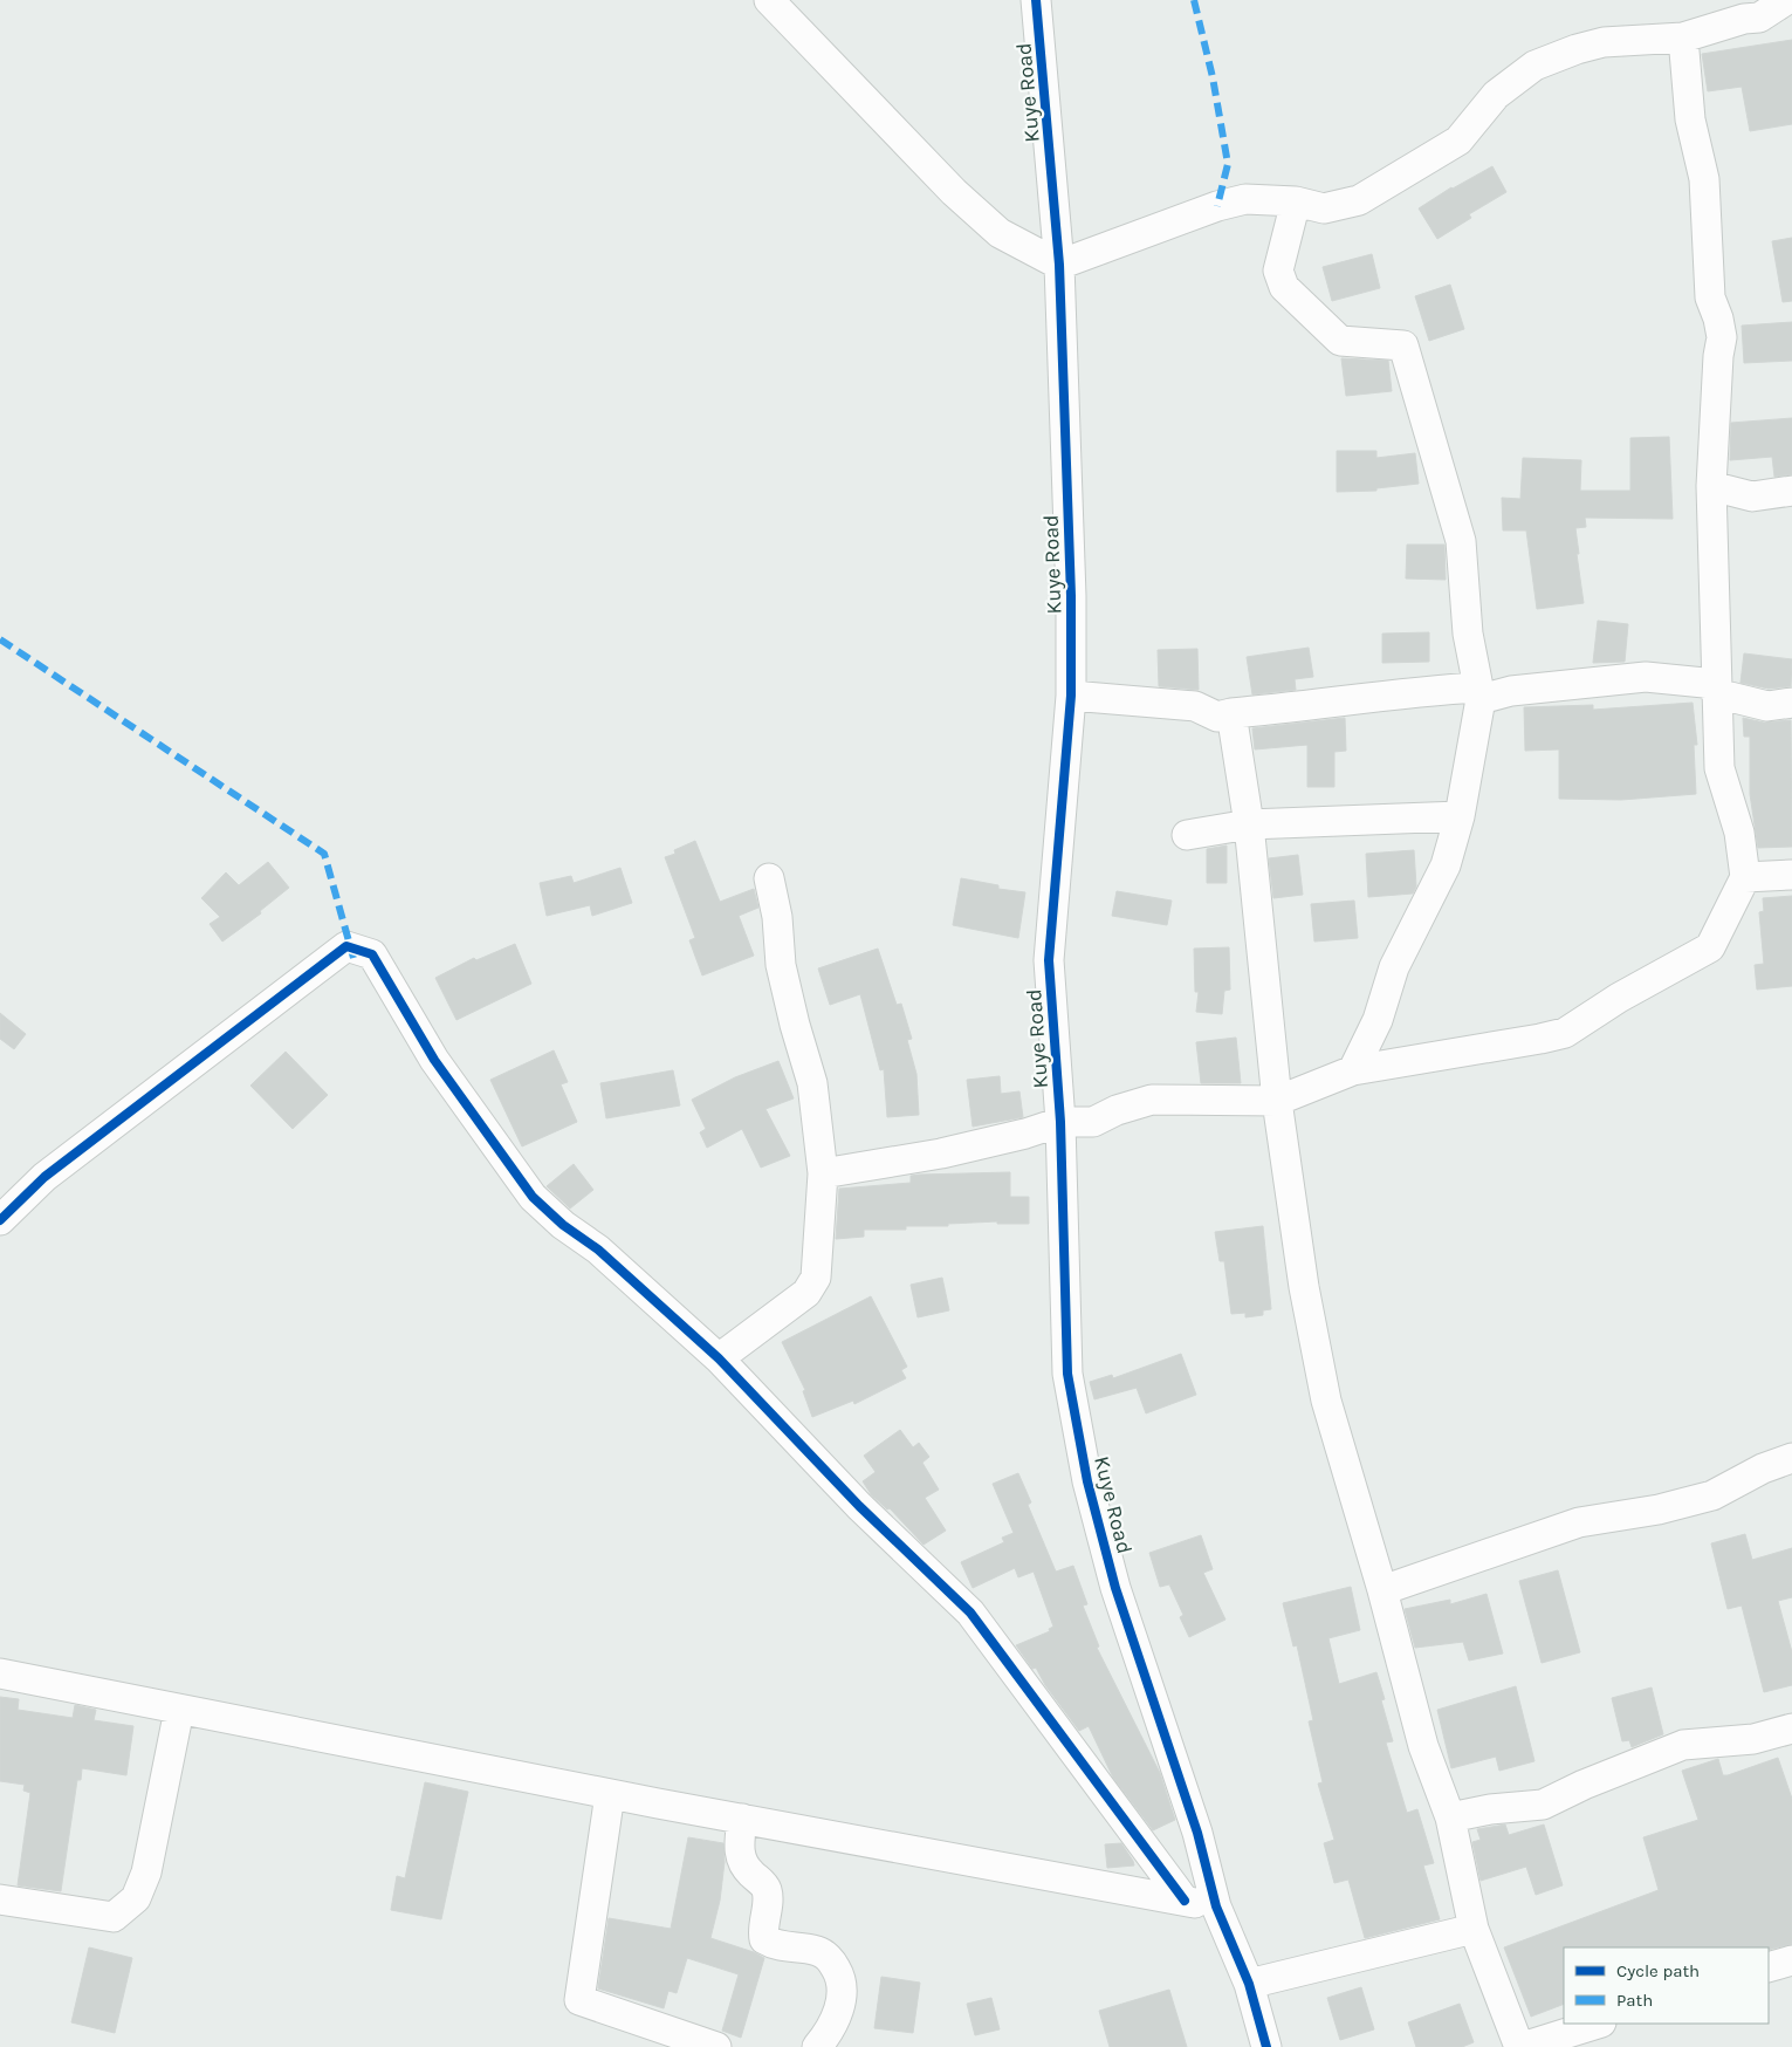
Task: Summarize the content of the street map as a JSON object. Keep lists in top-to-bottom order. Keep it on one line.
{"streets":{"street":["Kuye Road"]},"legend":["Cycle path","Path"]}
